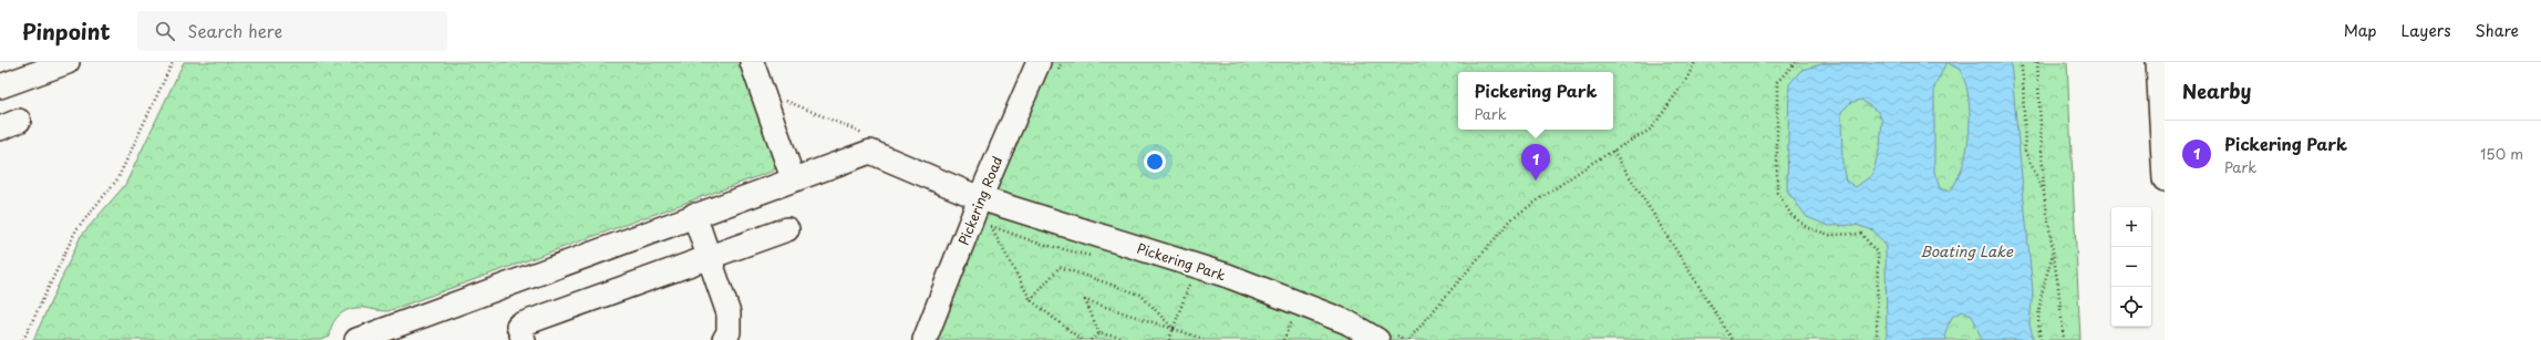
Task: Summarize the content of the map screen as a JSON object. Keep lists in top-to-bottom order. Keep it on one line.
{"streets":{"street":["Pickering Road","Pickering Park"]},"crossings":[["Pickering Road","Pickering Park"]],"water":["Boating Lake"],"page":{"header":"Pinpoint","search":"Search here","nav":["Map","Layers","Share"],"heading":"Nearby","popup":["Pickering Park","Park"],"list":[{"mark":"1","name":"Pickering Park","note":"Park","value":"150 m"}],"pins":"1","map_buttons":["+","−"]}}
